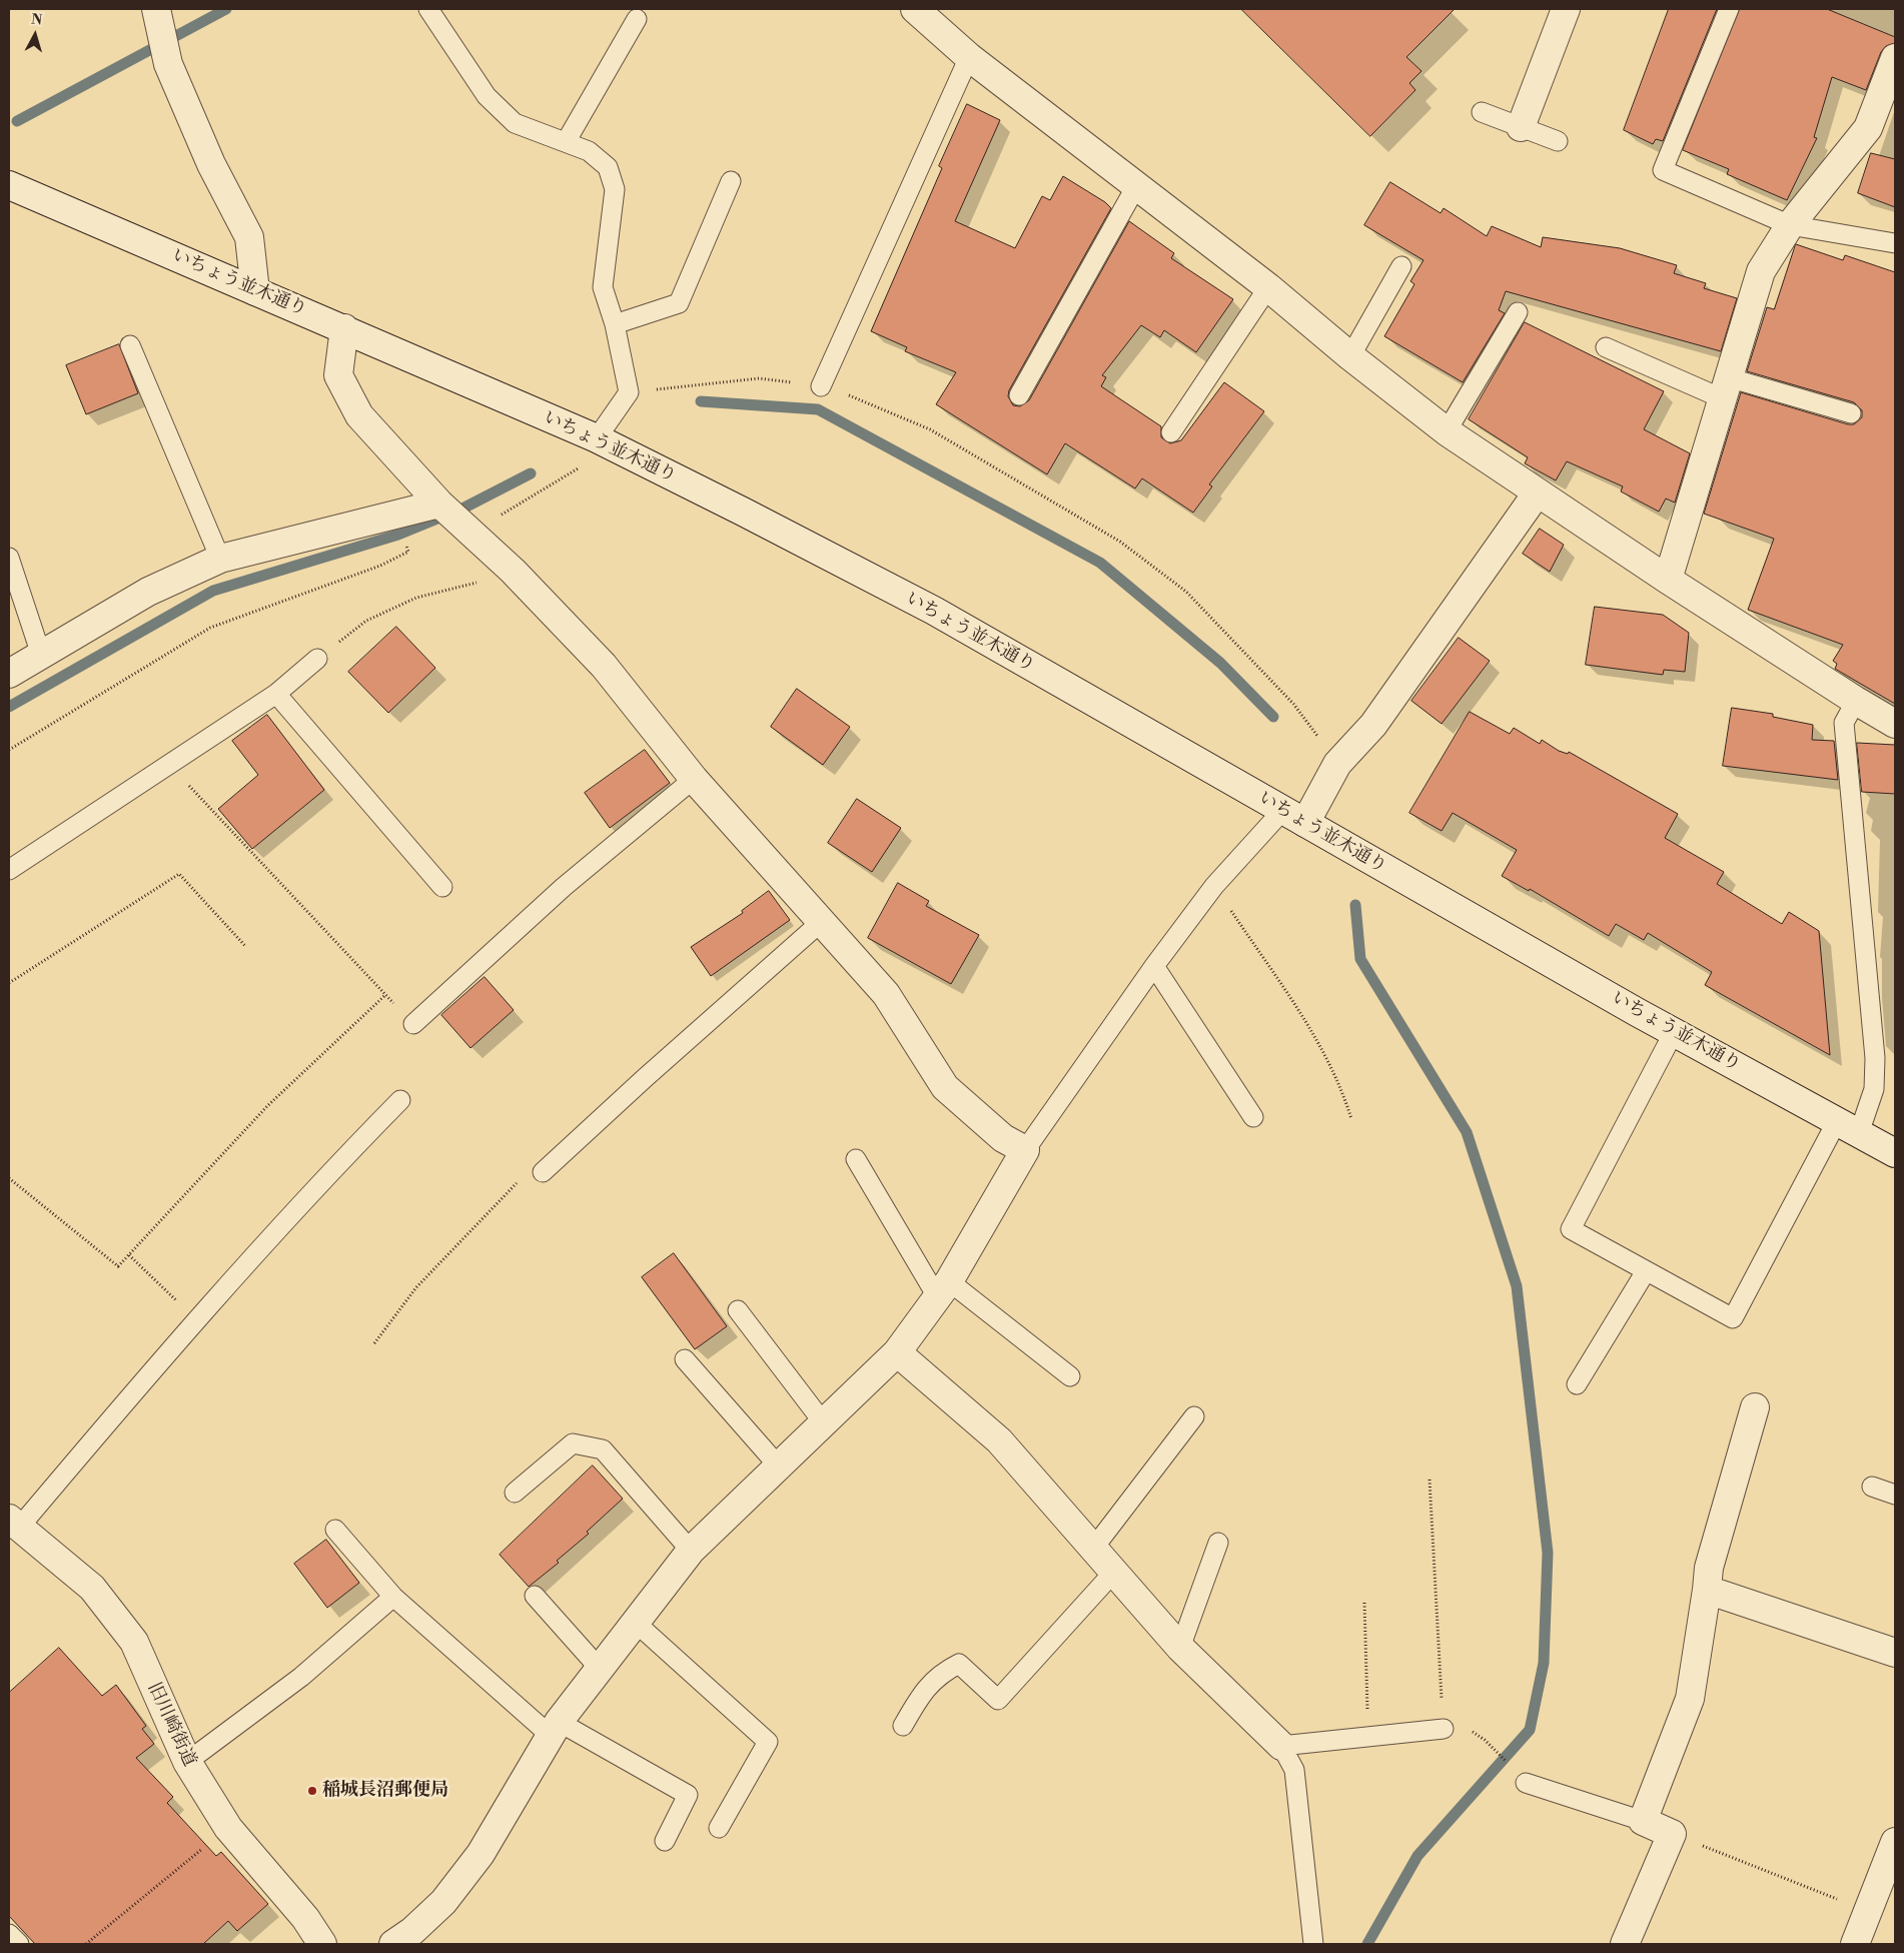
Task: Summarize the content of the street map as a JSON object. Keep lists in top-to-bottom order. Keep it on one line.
{"streets":{"street":["いちょう並木通り","旧川崎街道"]},"places":["稲城長沼郵便局"],"north":"top"}
